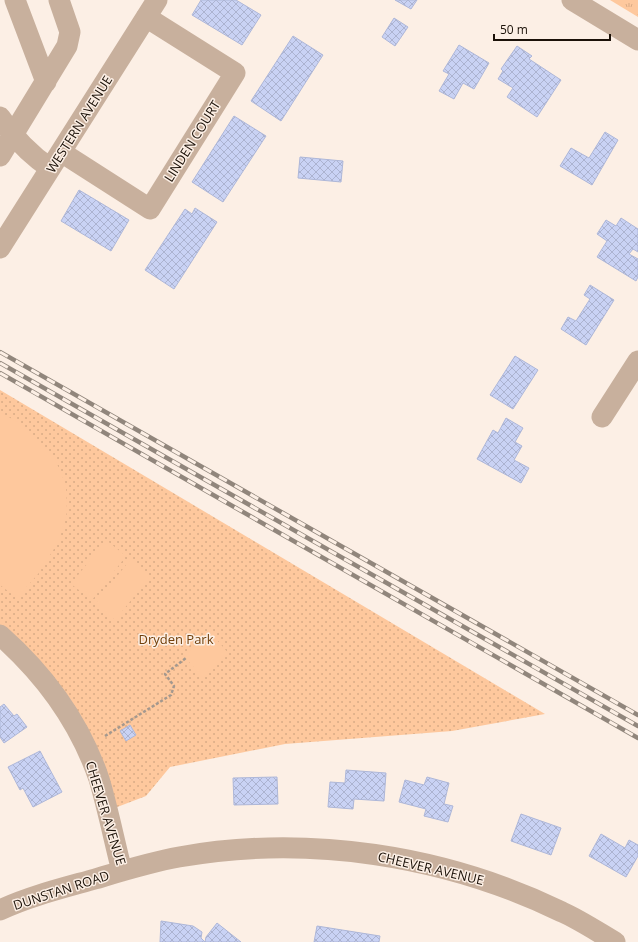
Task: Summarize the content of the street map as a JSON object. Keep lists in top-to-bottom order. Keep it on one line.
{"streets":{"street":["WESTERN AVENUE","LINDEN COURT","CHEEVER AVENUE","DUNSTAN ROAD"]},"crossings":[["WESTERN AVENUE","LINDEN COURT"],["CHEEVER AVENUE","DUNSTAN ROAD"]],"parks":["Dryden Park"],"scale_bar":"50 m"}
